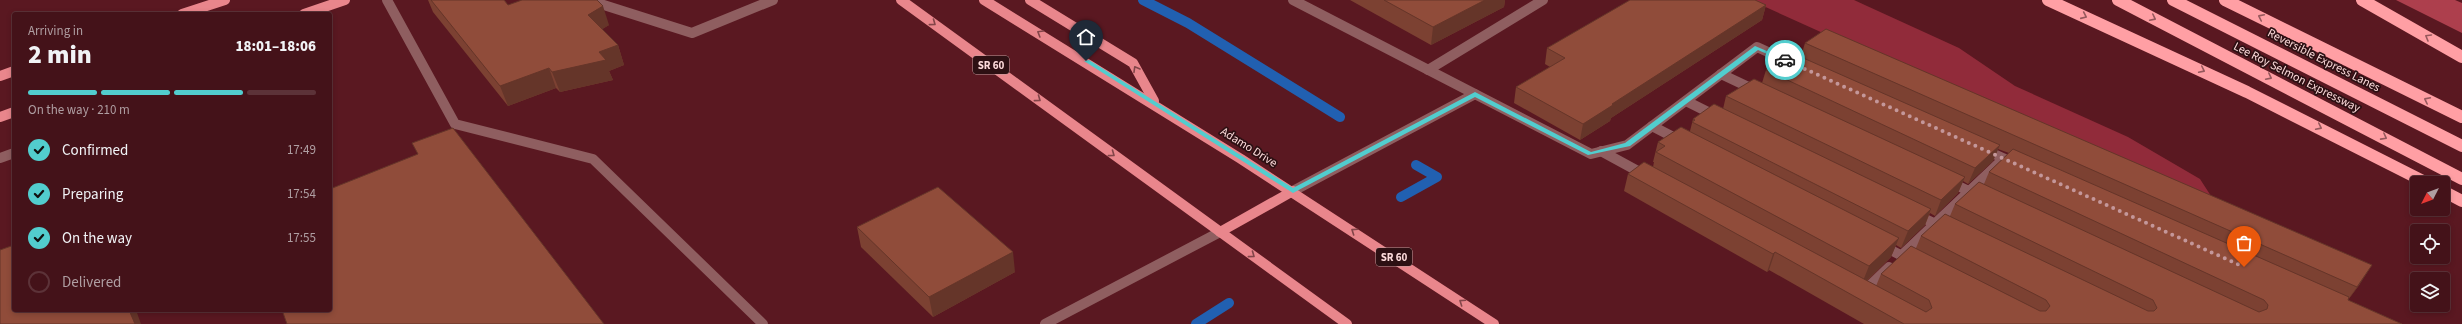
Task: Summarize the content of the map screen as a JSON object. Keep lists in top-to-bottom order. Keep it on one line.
{"streets":{"highway":["Reversible Express Lanes","Lee Roy Selmon Expressway"],"main road":["SR 60","Adamo Drive"]},"north":"bottom left","page":{"heading":["2 min","Arriving in","18:01–18:06"],"bar":"On the way · 210 m","list":[["Confirmed","17:49"],["Preparing","17:54"],["On the way","17:55"],"Delivered"]}}
